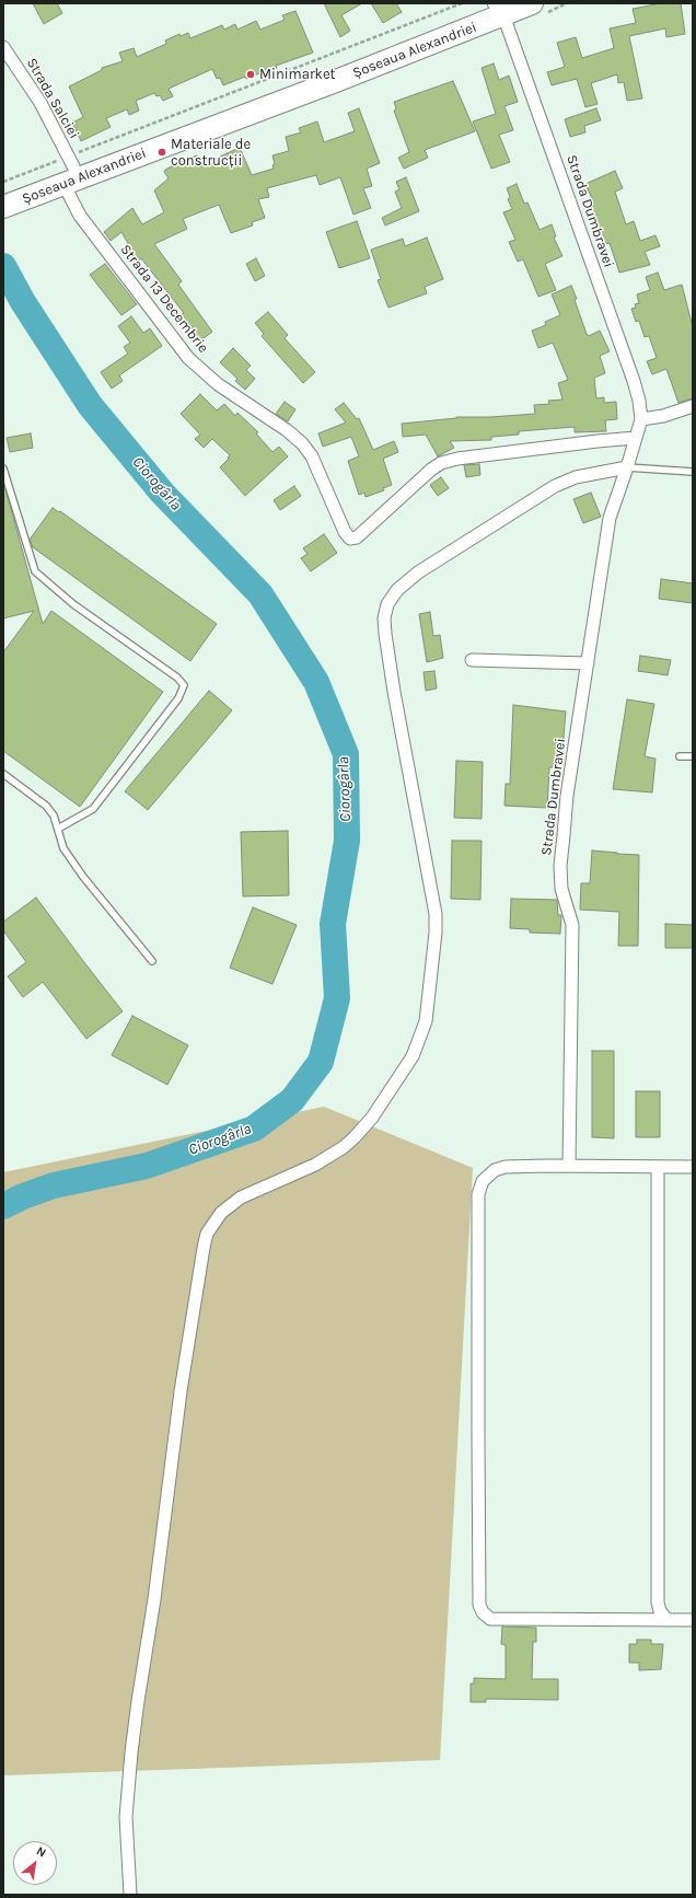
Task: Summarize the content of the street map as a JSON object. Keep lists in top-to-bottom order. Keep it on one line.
{"streets":{"highway":["Șoseaua Alexandriei"],"street":["Strada Salciei","Strada Dumbravei","Strada 13 Decembrie"]},"crossings":[["Șoseaua Alexandriei","Strada Salciei"],["Șoseaua Alexandriei","Strada Dumbravei"],["Șoseaua Alexandriei","Strada 13 Decembrie"],["Strada Salciei","Strada 13 Decembrie"],["Strada Dumbravei","Strada 13 Decembrie"]],"water":["Ciorogârla"],"places":["Minimarket","Materiale de construcții"],"north":"top right"}
